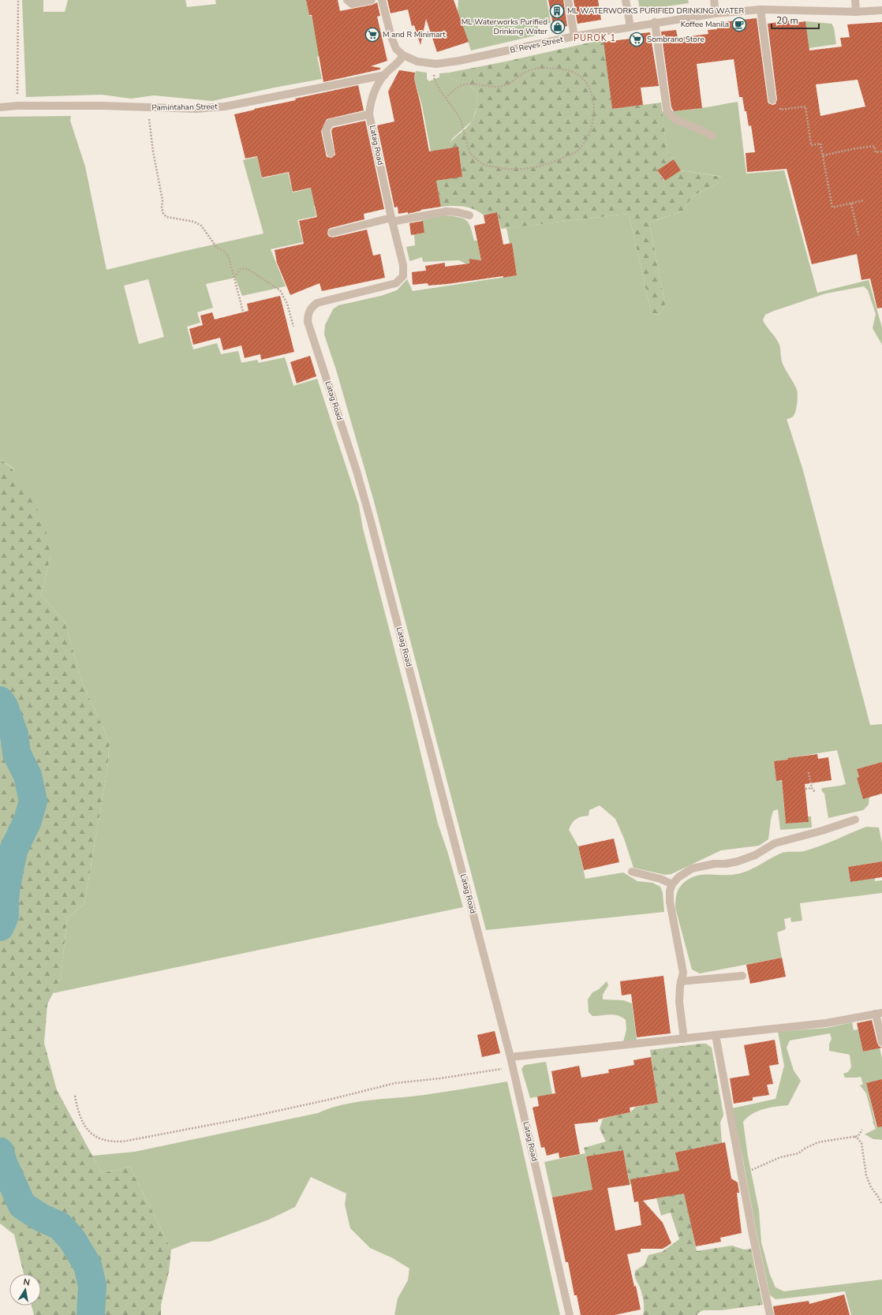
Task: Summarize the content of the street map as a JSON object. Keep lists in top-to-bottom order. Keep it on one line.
{"streets":{"street":["B. Reyes Street","Pamintahan Street","Latag Road"]},"crossings":[["B. Reyes Street","Latag Road"],["Pamintahan Street","Latag Road"]],"districts":["PUROK 1"],"places":{"building":["ML WATERWORKS PURIFIED DRINKING WATER"],"cafe":["Koffee Manila"],"shop":["ML Waterworks Purified Drinking Water"],"supermarket":["M and R Minimart","Sombrano Store"]},"scale_bar":"20 m","north":"top"}
